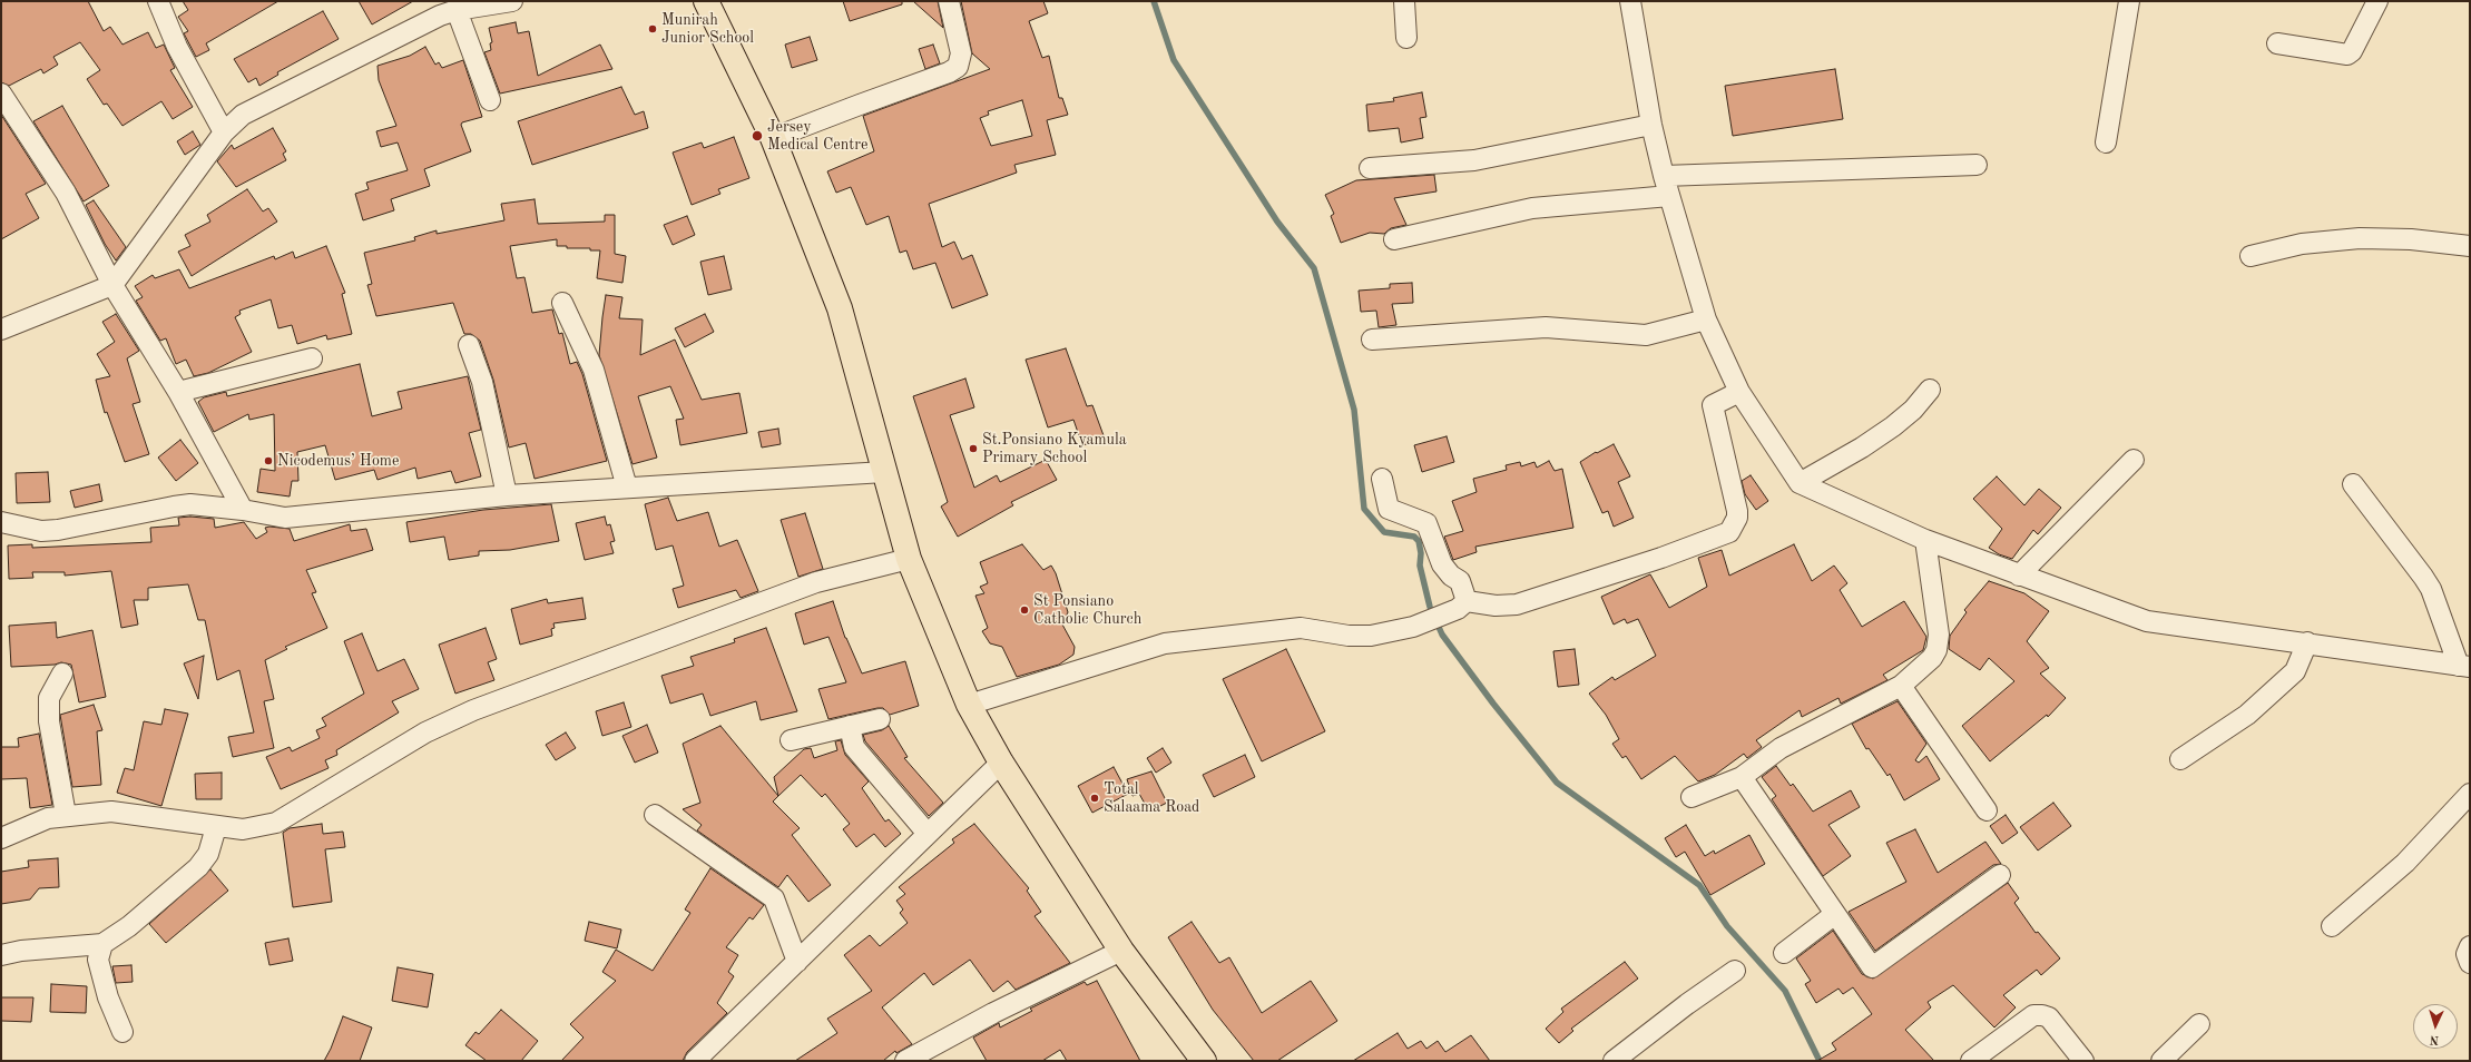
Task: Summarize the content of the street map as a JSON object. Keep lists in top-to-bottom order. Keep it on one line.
{"places":["Munirah Junior School","Jersey Medical Centre","St.Ponsiano Kyamula Primary School","Nicodemus’ Home","St Ponsiano Catholic Church","Total Salaama Road"],"north":"bottom"}
